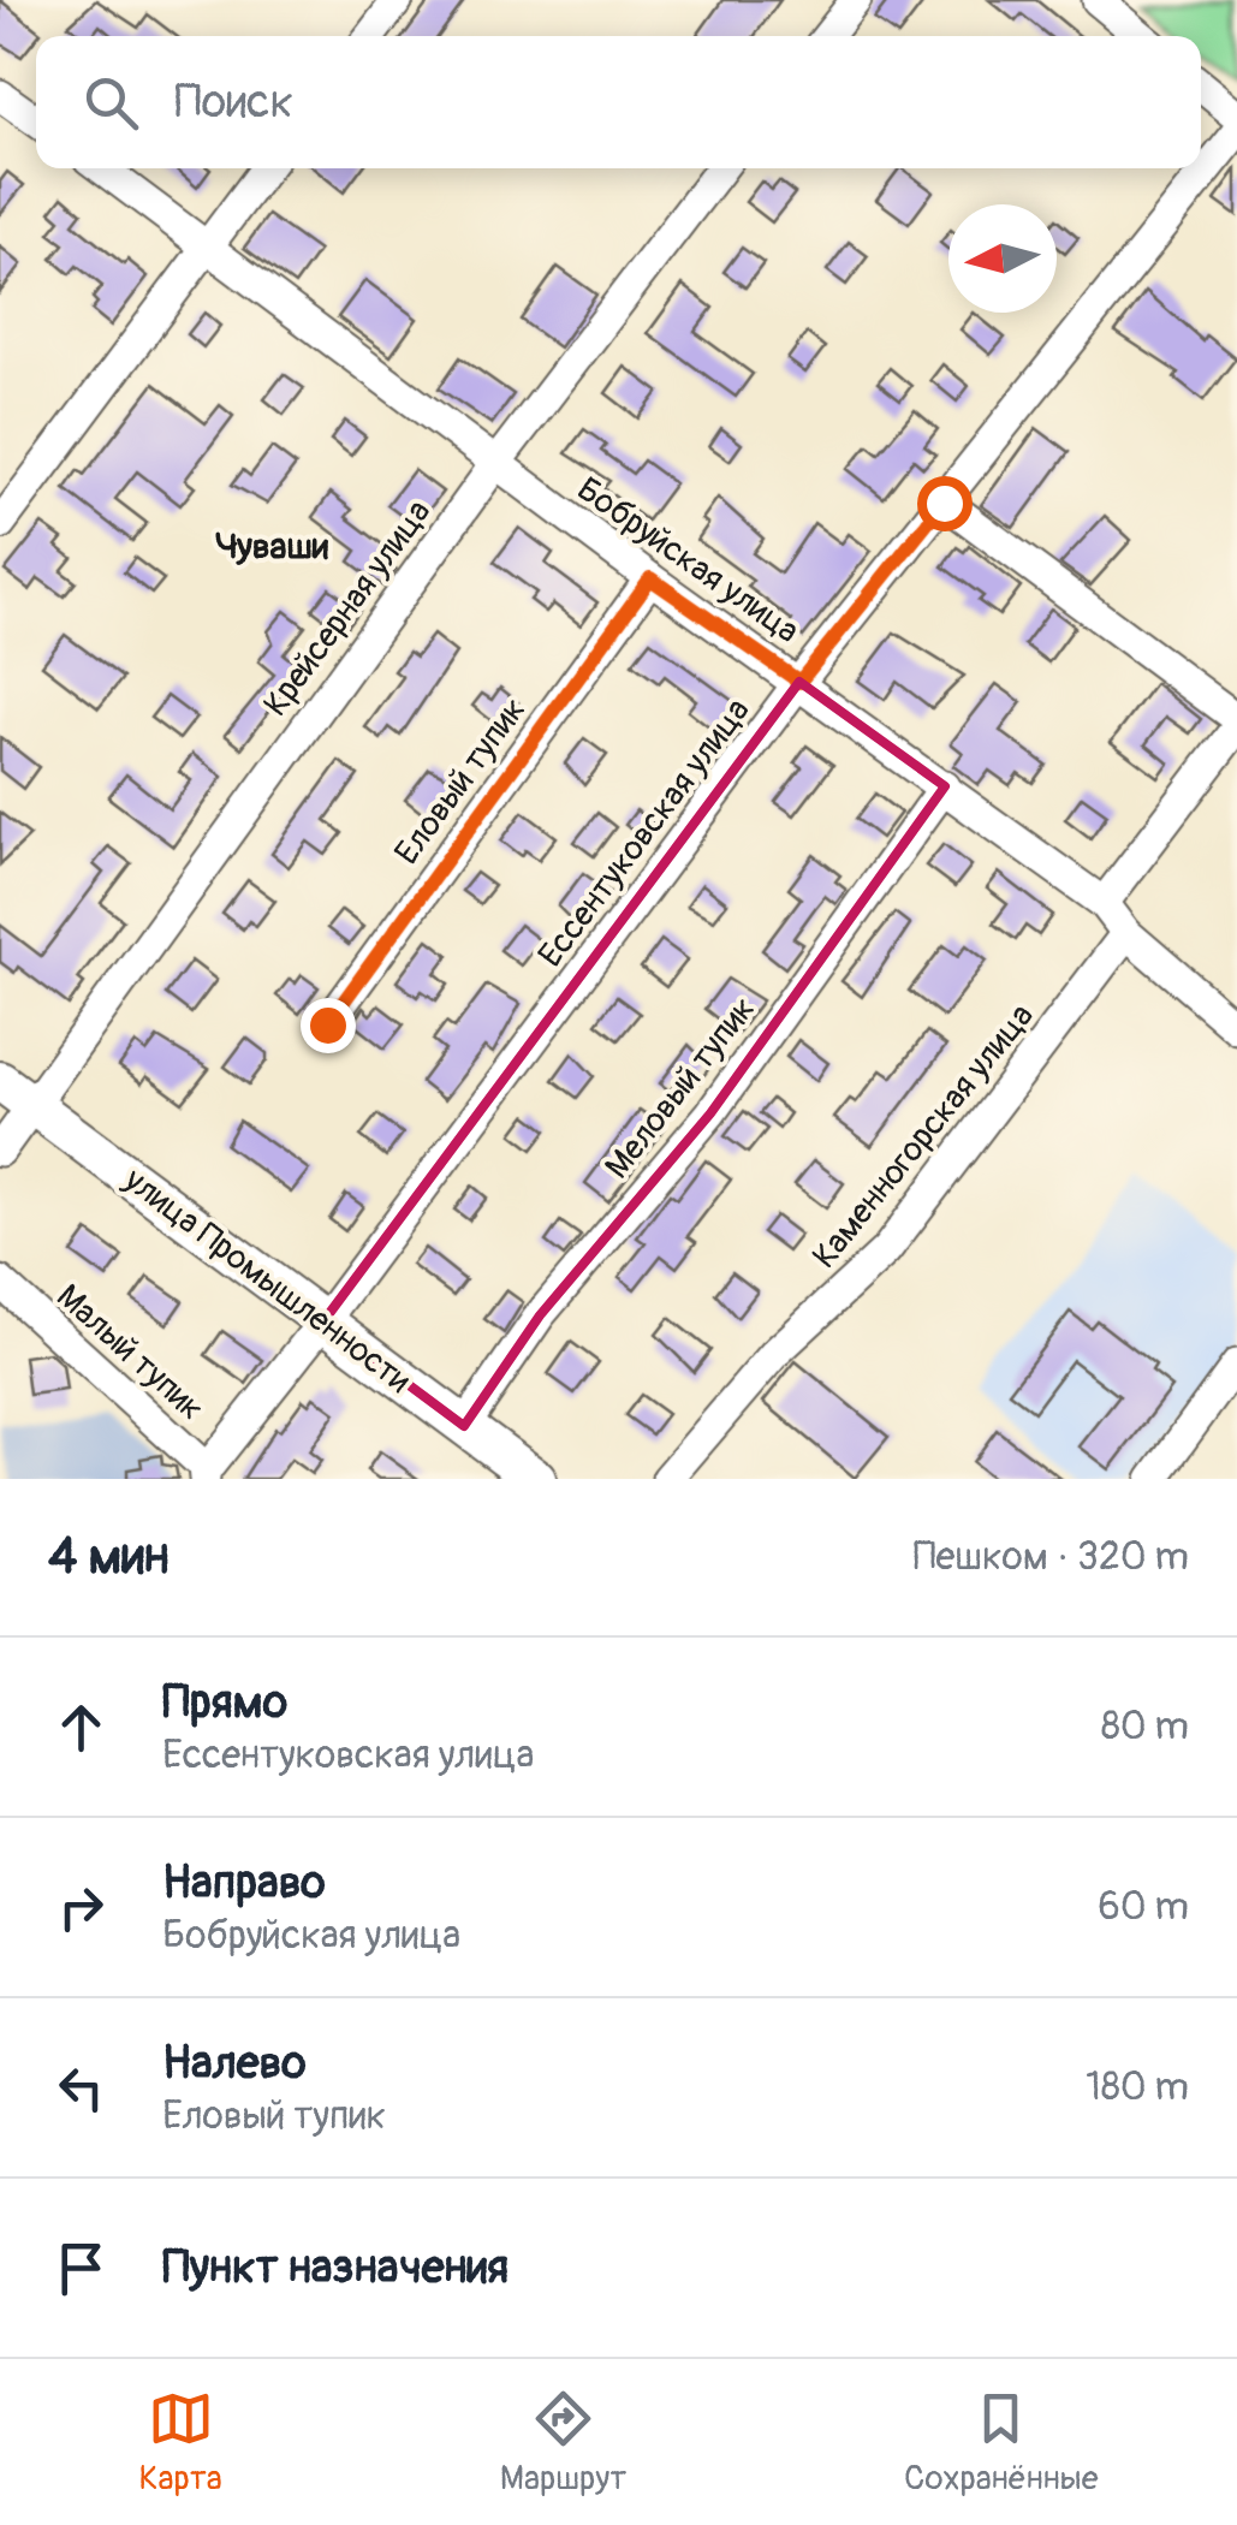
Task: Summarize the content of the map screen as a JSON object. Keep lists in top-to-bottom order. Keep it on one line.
{"streets":{"main road":["улица Промышленности"],"street":["Бобруйская улица","Крейсерная улица","Еловый тупик","Ессентуковская улица","Меловый тупик","Каменногорская улица","Малый тупик"]},"crossings":[["Бобруйская улица","Крейсерная улица"],["Бобруйская улица","Еловый тупик"],["Бобруйская улица","Ессентуковская улица"],["Бобруйская улица","Меловый тупик"],["Бобруйская улица","Каменногорская улица"],["Крейсерная улица","улица Промышленности"],["Ессентуковская улица","улица Промышленности"],["Ессентуковская улица","Малый тупик"],["Меловый тупик","улица Промышленности"]],"districts":["Чуваши"],"north":"left","page":{"search":"Поиск","heading":["4 мин","Пешком · 320 m"],"list":[["Прямо","Ессентуковская улица","80 m"],["Направо","Бобруйская улица","60 m"],["Налево","Еловый тупик","180 m"],"Пункт назначения"],"nav":["Карта","Маршрут","Сохранённые"]}}
